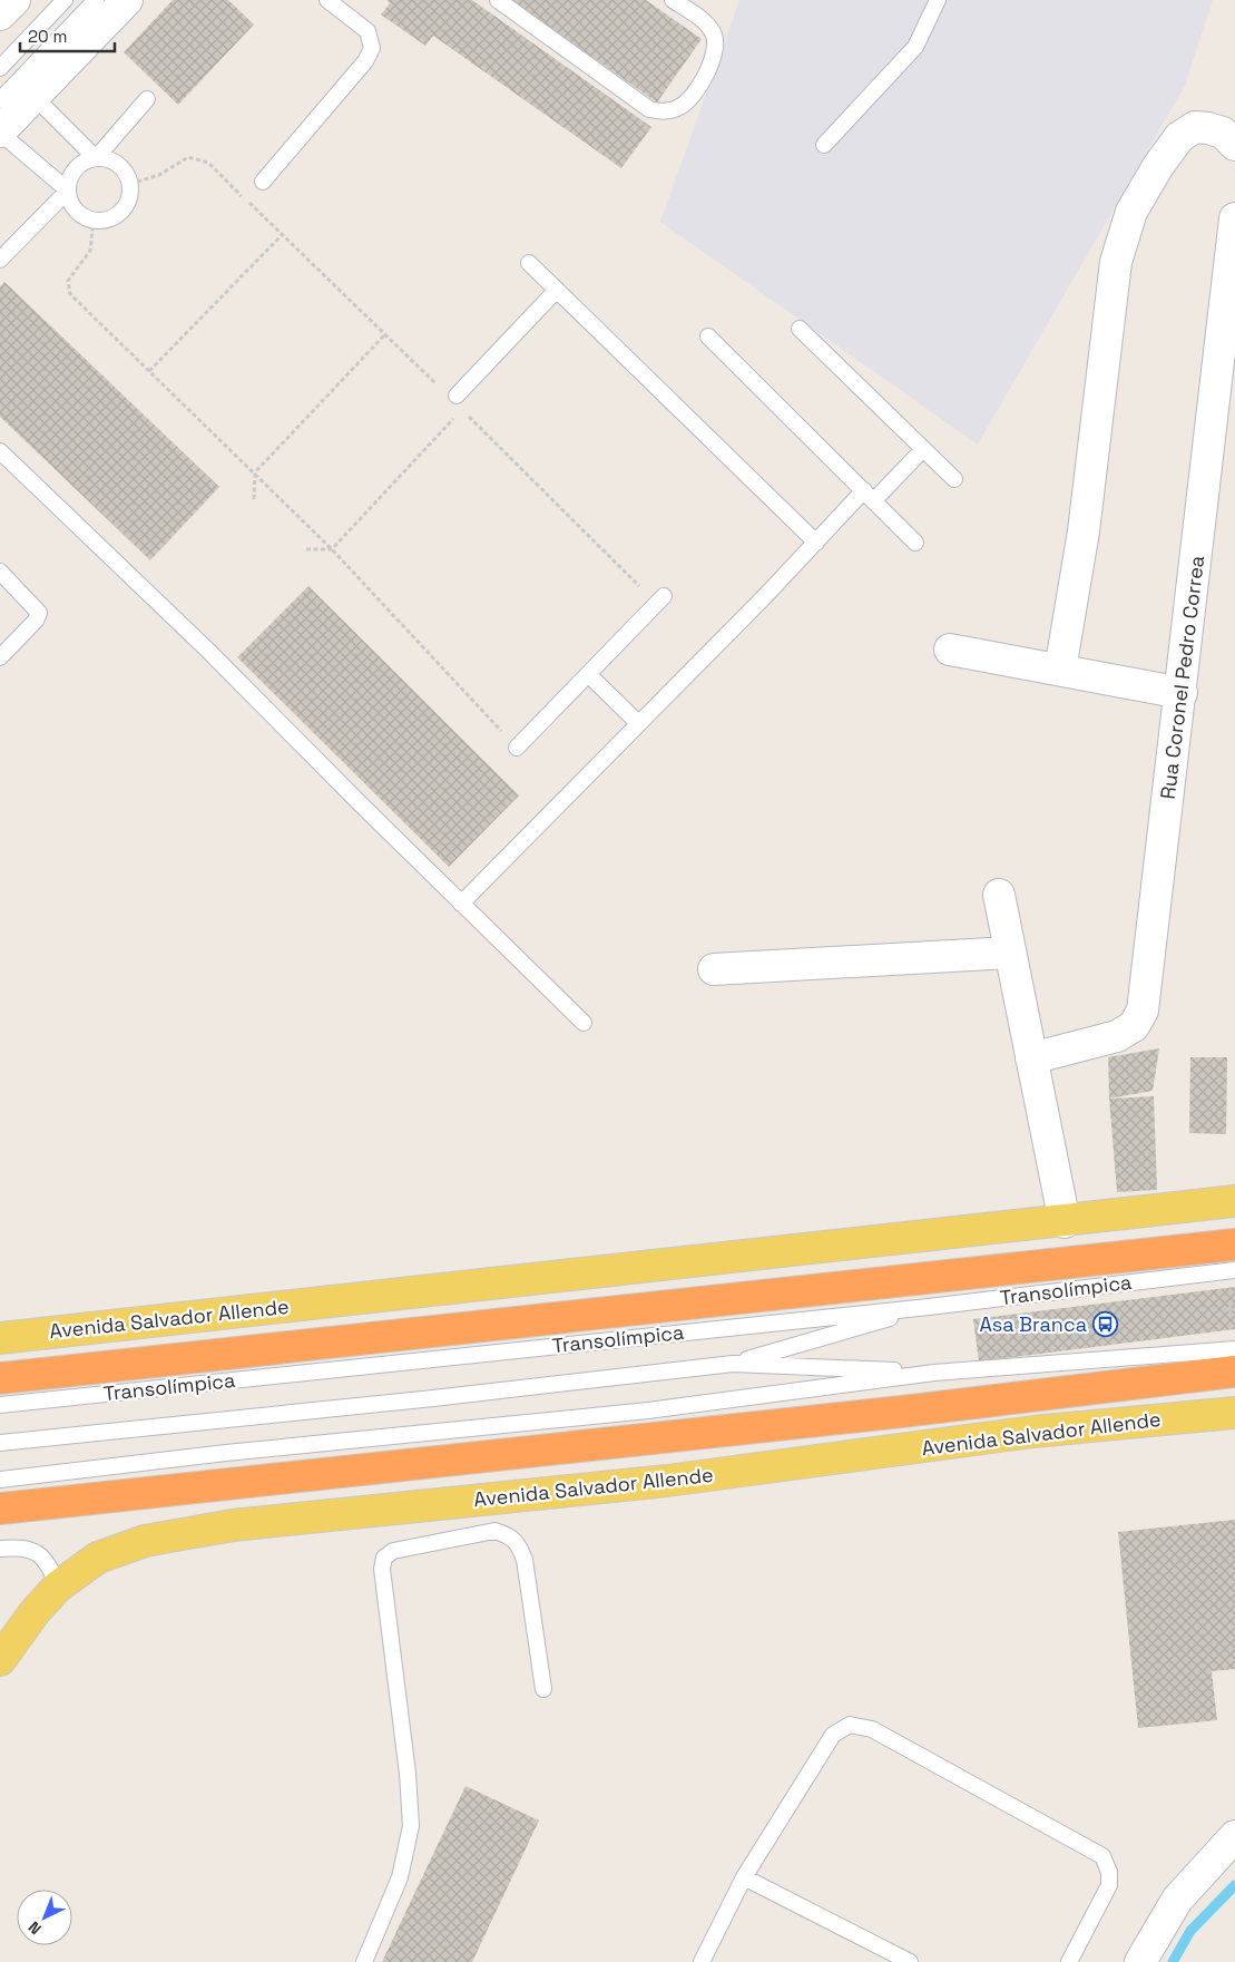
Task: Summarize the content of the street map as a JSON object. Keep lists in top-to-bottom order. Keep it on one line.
{"streets":{"highway":["Avenida Salvador Allende"],"street":["Rua Coronel Pedro Correa"],"lane":["Transolímpica"]},"places":{"bus stop":["Asa Branca"]},"scale_bar":"20 m","north":"bottom left"}
